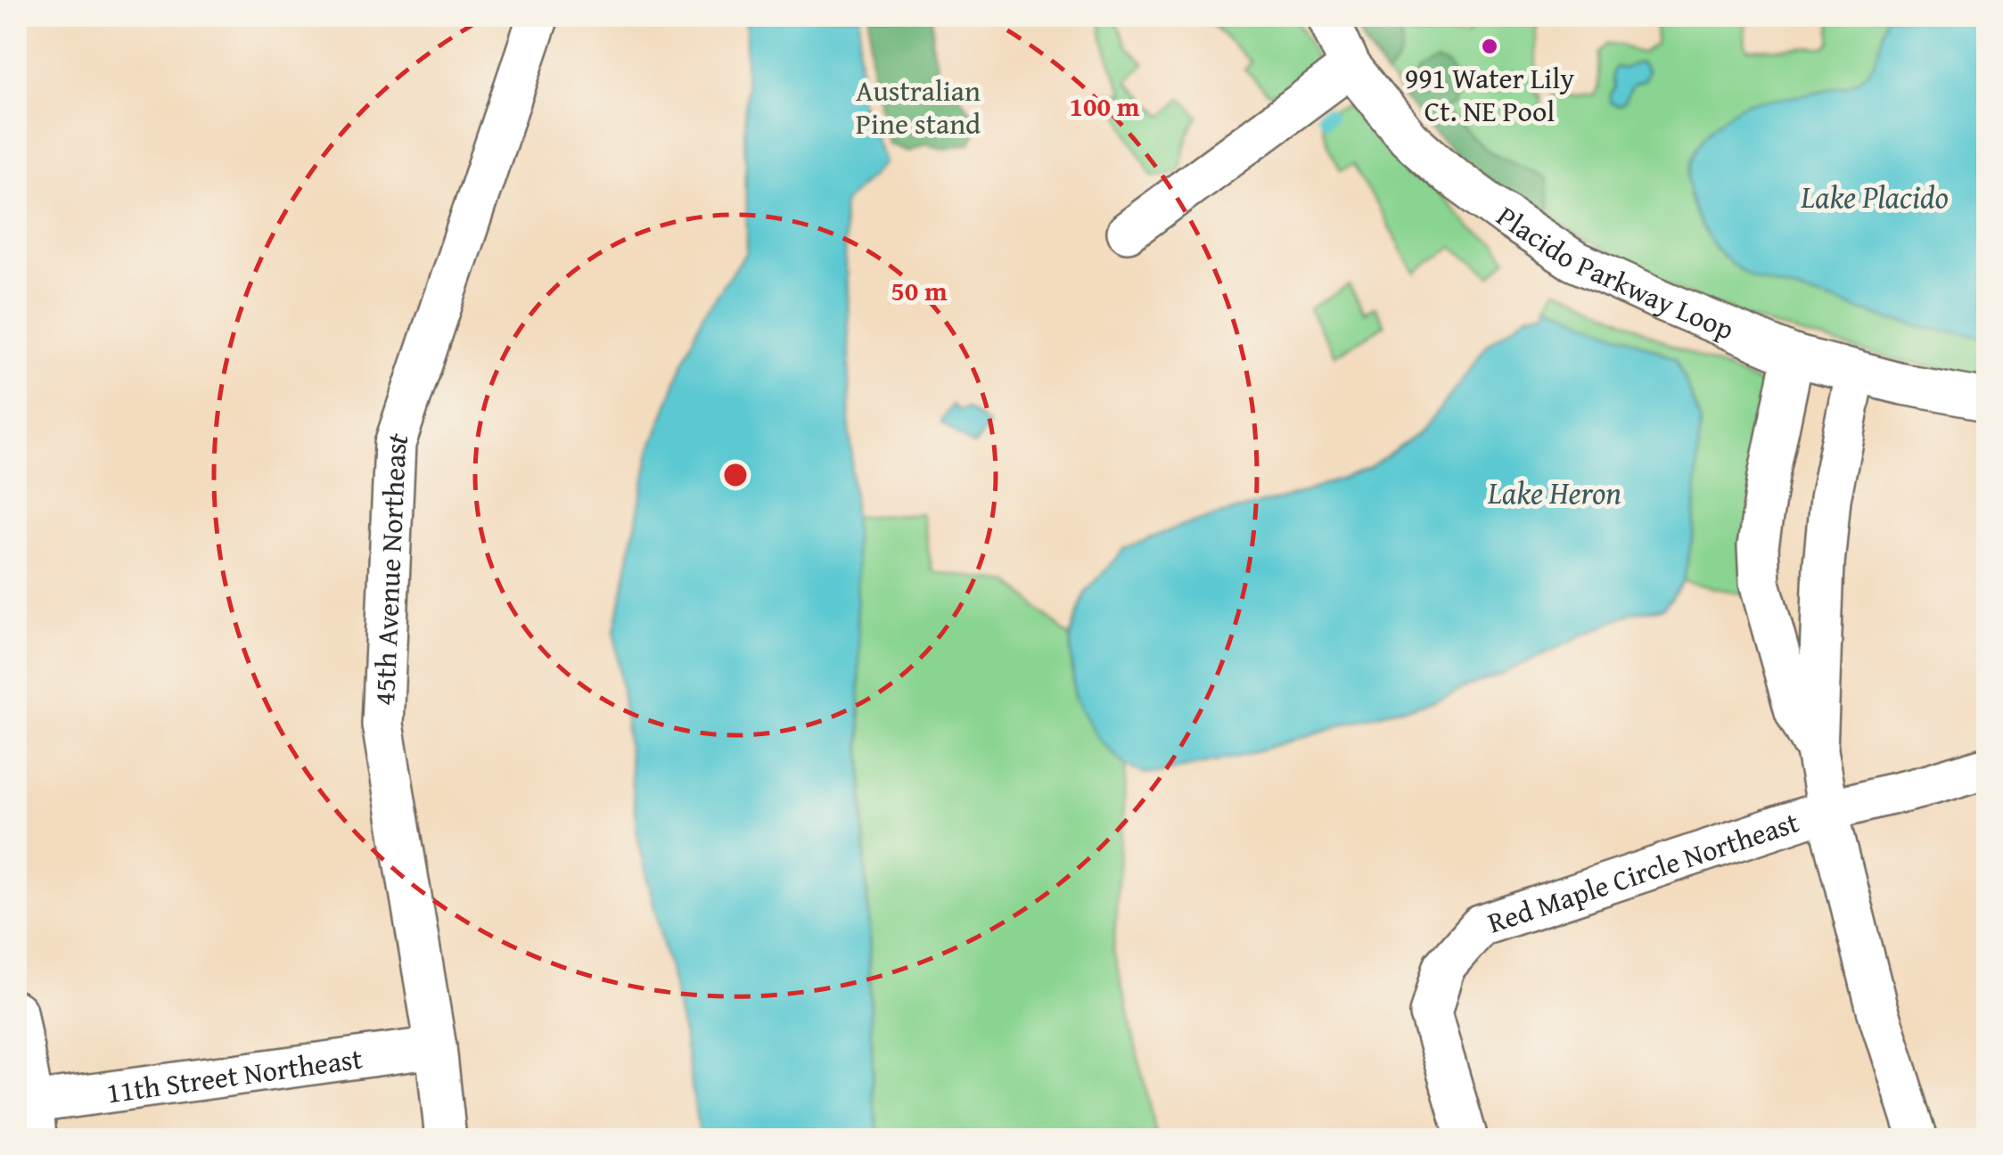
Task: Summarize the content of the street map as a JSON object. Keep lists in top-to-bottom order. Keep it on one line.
{"streets":{"street":["Placido Parkway Loop","45th Avenue Northeast","Red Maple Circle Northeast","11th Street Northeast"]},"crossings":[["45th Avenue Northeast","11th Street Northeast"]],"water":["Lake Placido","Lake Heron"],"parks":["Australian Pine stand"],"places":["991 Water Lily Ct. NE Pool"],"rings":["100 m","50 m"]}
